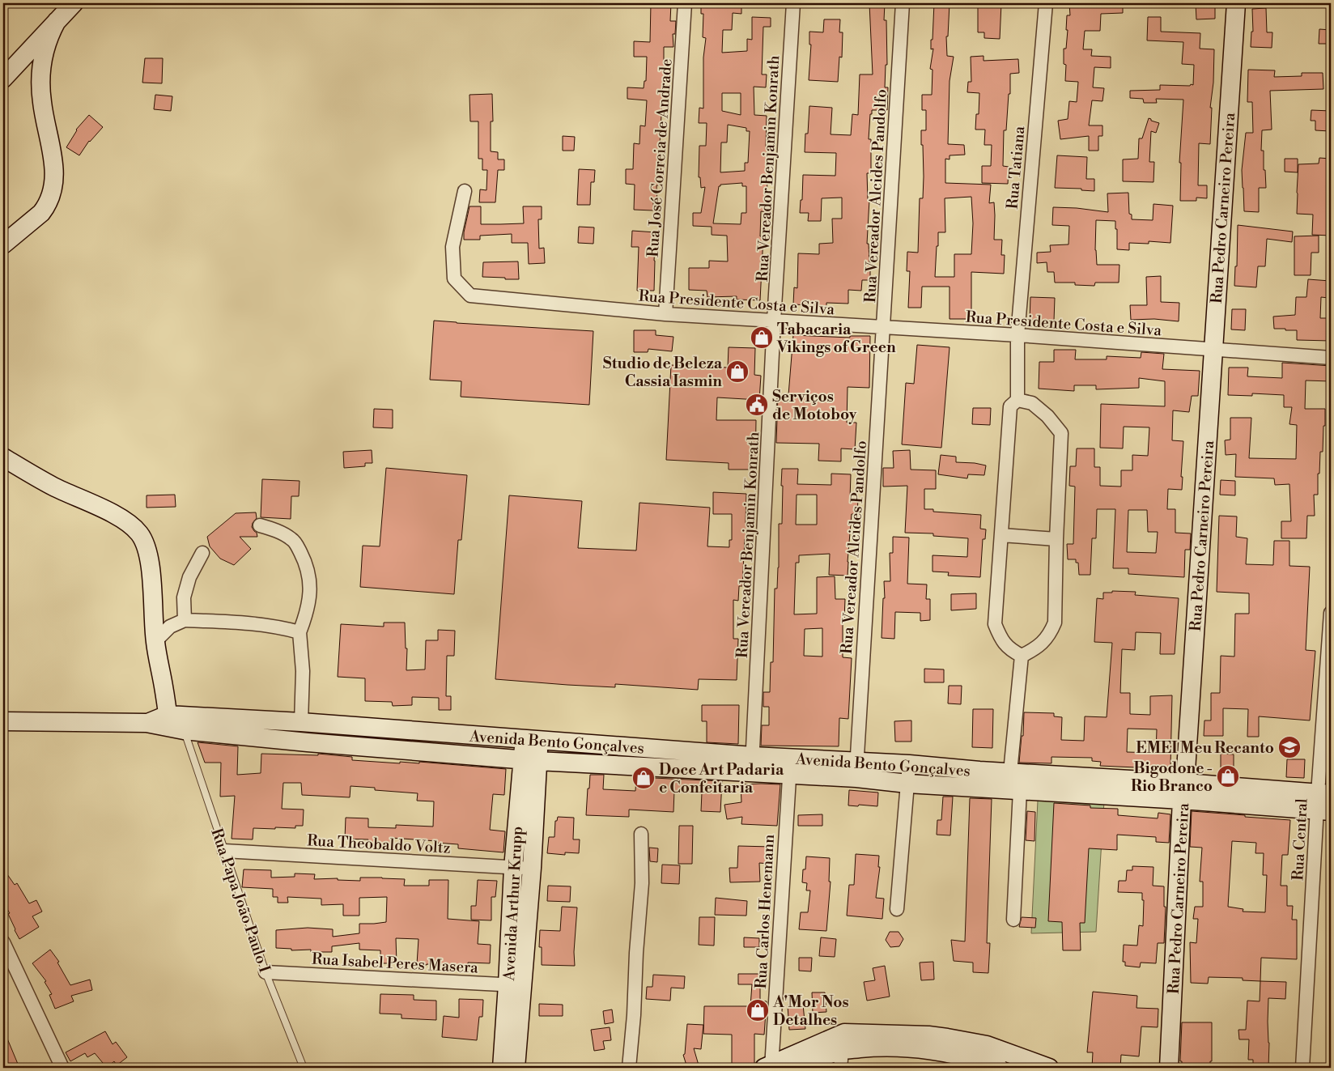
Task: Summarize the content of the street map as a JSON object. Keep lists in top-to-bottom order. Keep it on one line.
{"streets":{"main road":["Rua Pedro Carneiro Pereira","Avenida Bento Gonçalves","Rua Papa João Paulo I","Avenida Arthur Krupp"],"street":["Rua José Correia de Andrade","Rua Tatiana","Rua Vereador Benjamin Konrath","Rua Vereador Alcides Pandolfo","Rua Presidente Costa e Silva","Rua Central","Rua Theobaldo Voltz","Rua Carlos Henemann","Rua Isabel Peres Masera"]},"crossings":[["Rua José Correia de Andrade","Rua Presidente Costa e Silva"],["Rua Tatiana","Rua Presidente Costa e Silva"],["Rua Vereador Benjamin Konrath","Rua Presidente Costa e Silva"],["Rua Vereador Benjamin Konrath","Avenida Bento Gonçalves"],["Rua Vereador Alcides Pandolfo","Rua Presidente Costa e Silva"],["Rua Vereador Alcides Pandolfo","Avenida Bento Gonçalves"],["Rua Pedro Carneiro Pereira","Rua Presidente Costa e Silva"],["Rua Pedro Carneiro Pereira","Avenida Bento Gonçalves"],["Avenida Bento Gonçalves","Rua Central"],["Avenida Bento Gonçalves","Rua Papa João Paulo I"],["Avenida Bento Gonçalves","Avenida Arthur Krupp"],["Avenida Bento Gonçalves","Rua Carlos Henemann"],["Rua Theobaldo Voltz","Rua Papa João Paulo I"],["Rua Theobaldo Voltz","Avenida Arthur Krupp"],["Rua Papa João Paulo I","Rua Isabel Peres Masera"],["Avenida Arthur Krupp","Rua Isabel Peres Masera"]],"places":{"shop":["Tabacaria Vikings of Green","Studio de Beleza Cassia Iasmin","Bigodone - Rio Branco","Doce Art Padaria e Confeitaria","A'Mor Nos Detalhes"],"public building":["Serviços de Motoboy"],"school or university":["EMEI Meu Recanto"]}}
